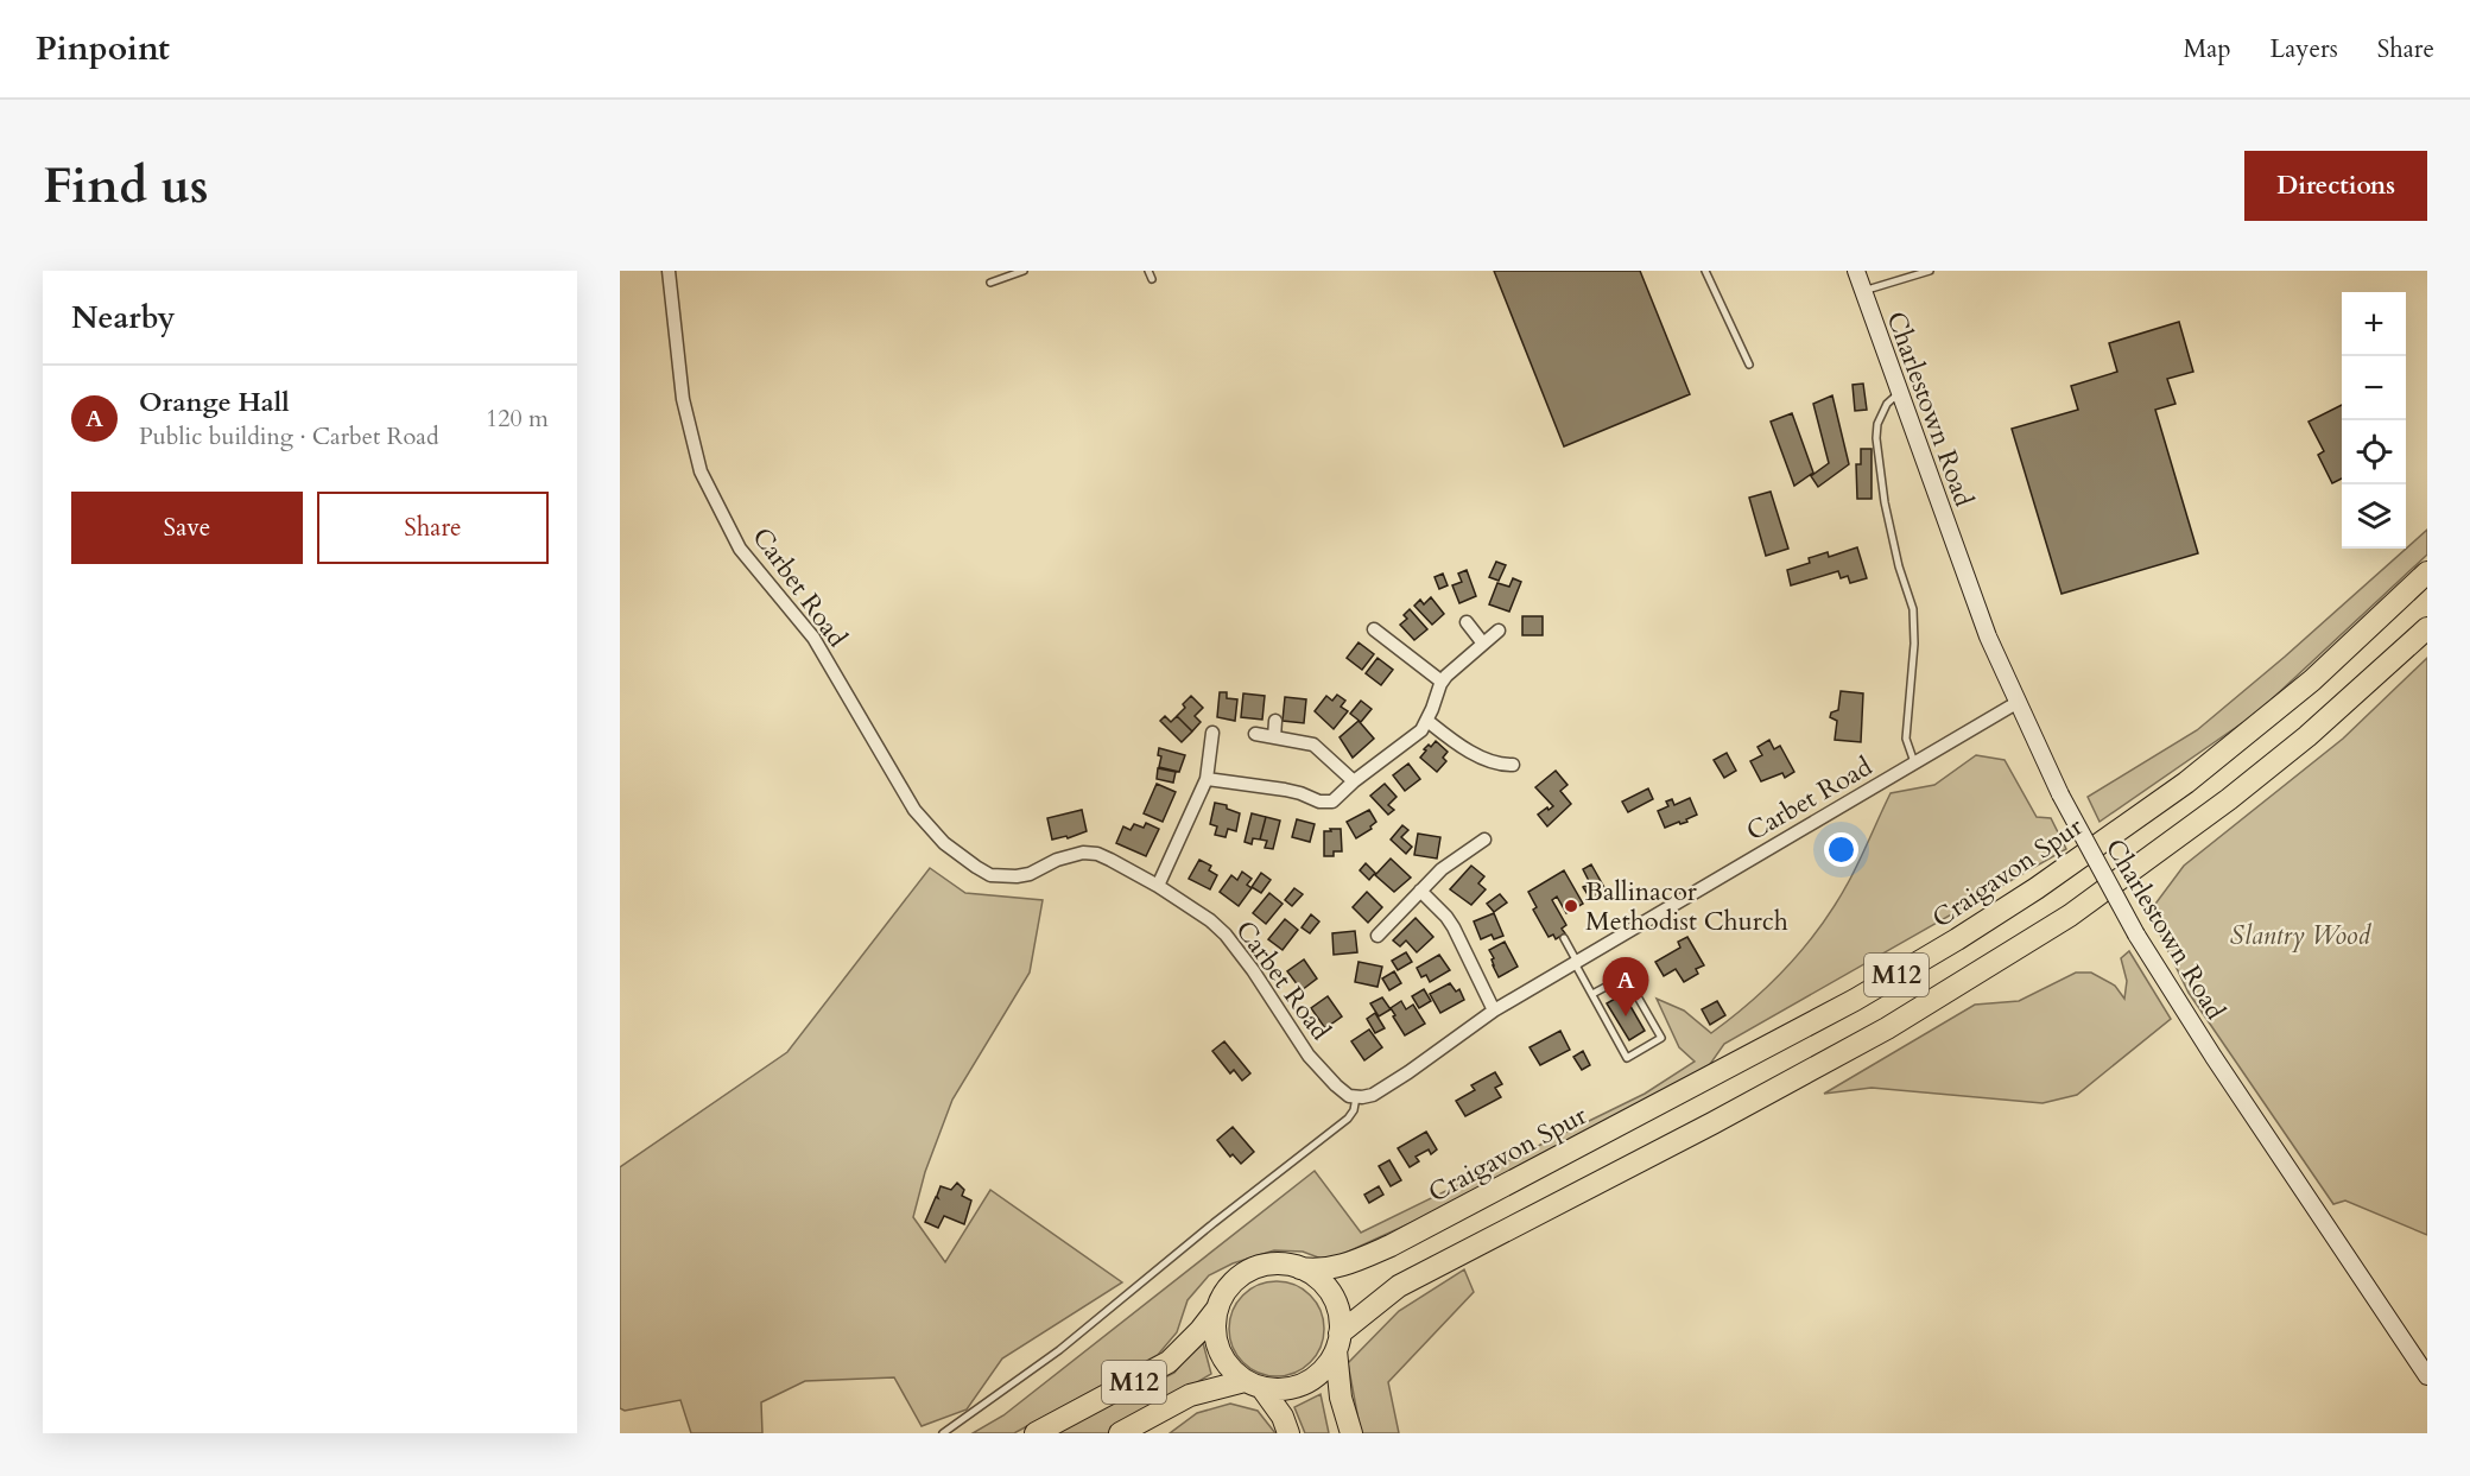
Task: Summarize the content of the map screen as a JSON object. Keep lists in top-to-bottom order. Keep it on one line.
{"streets":{"highway":["Craigavon Spur","M12"],"main road":["Charlestown Road"],"street":["Carbet Road"]},"crossings":[["Charlestown Road","Carbet Road"],["Craigavon Spur","M12"]],"parks":["Slantry Wood"],"places":["Ballinacor Methodist Church"],"page":{"header":"Pinpoint","nav":["Map","Layers","Share"],"buttons":["Directions",["Save","Share"]],"title":"Find us","heading":"Nearby","map_buttons":["+","−"],"list":[{"mark":"A","name":"Orange Hall","note":"Public building · Carbet Road","value":"120 m"}],"pins":"A"}}
